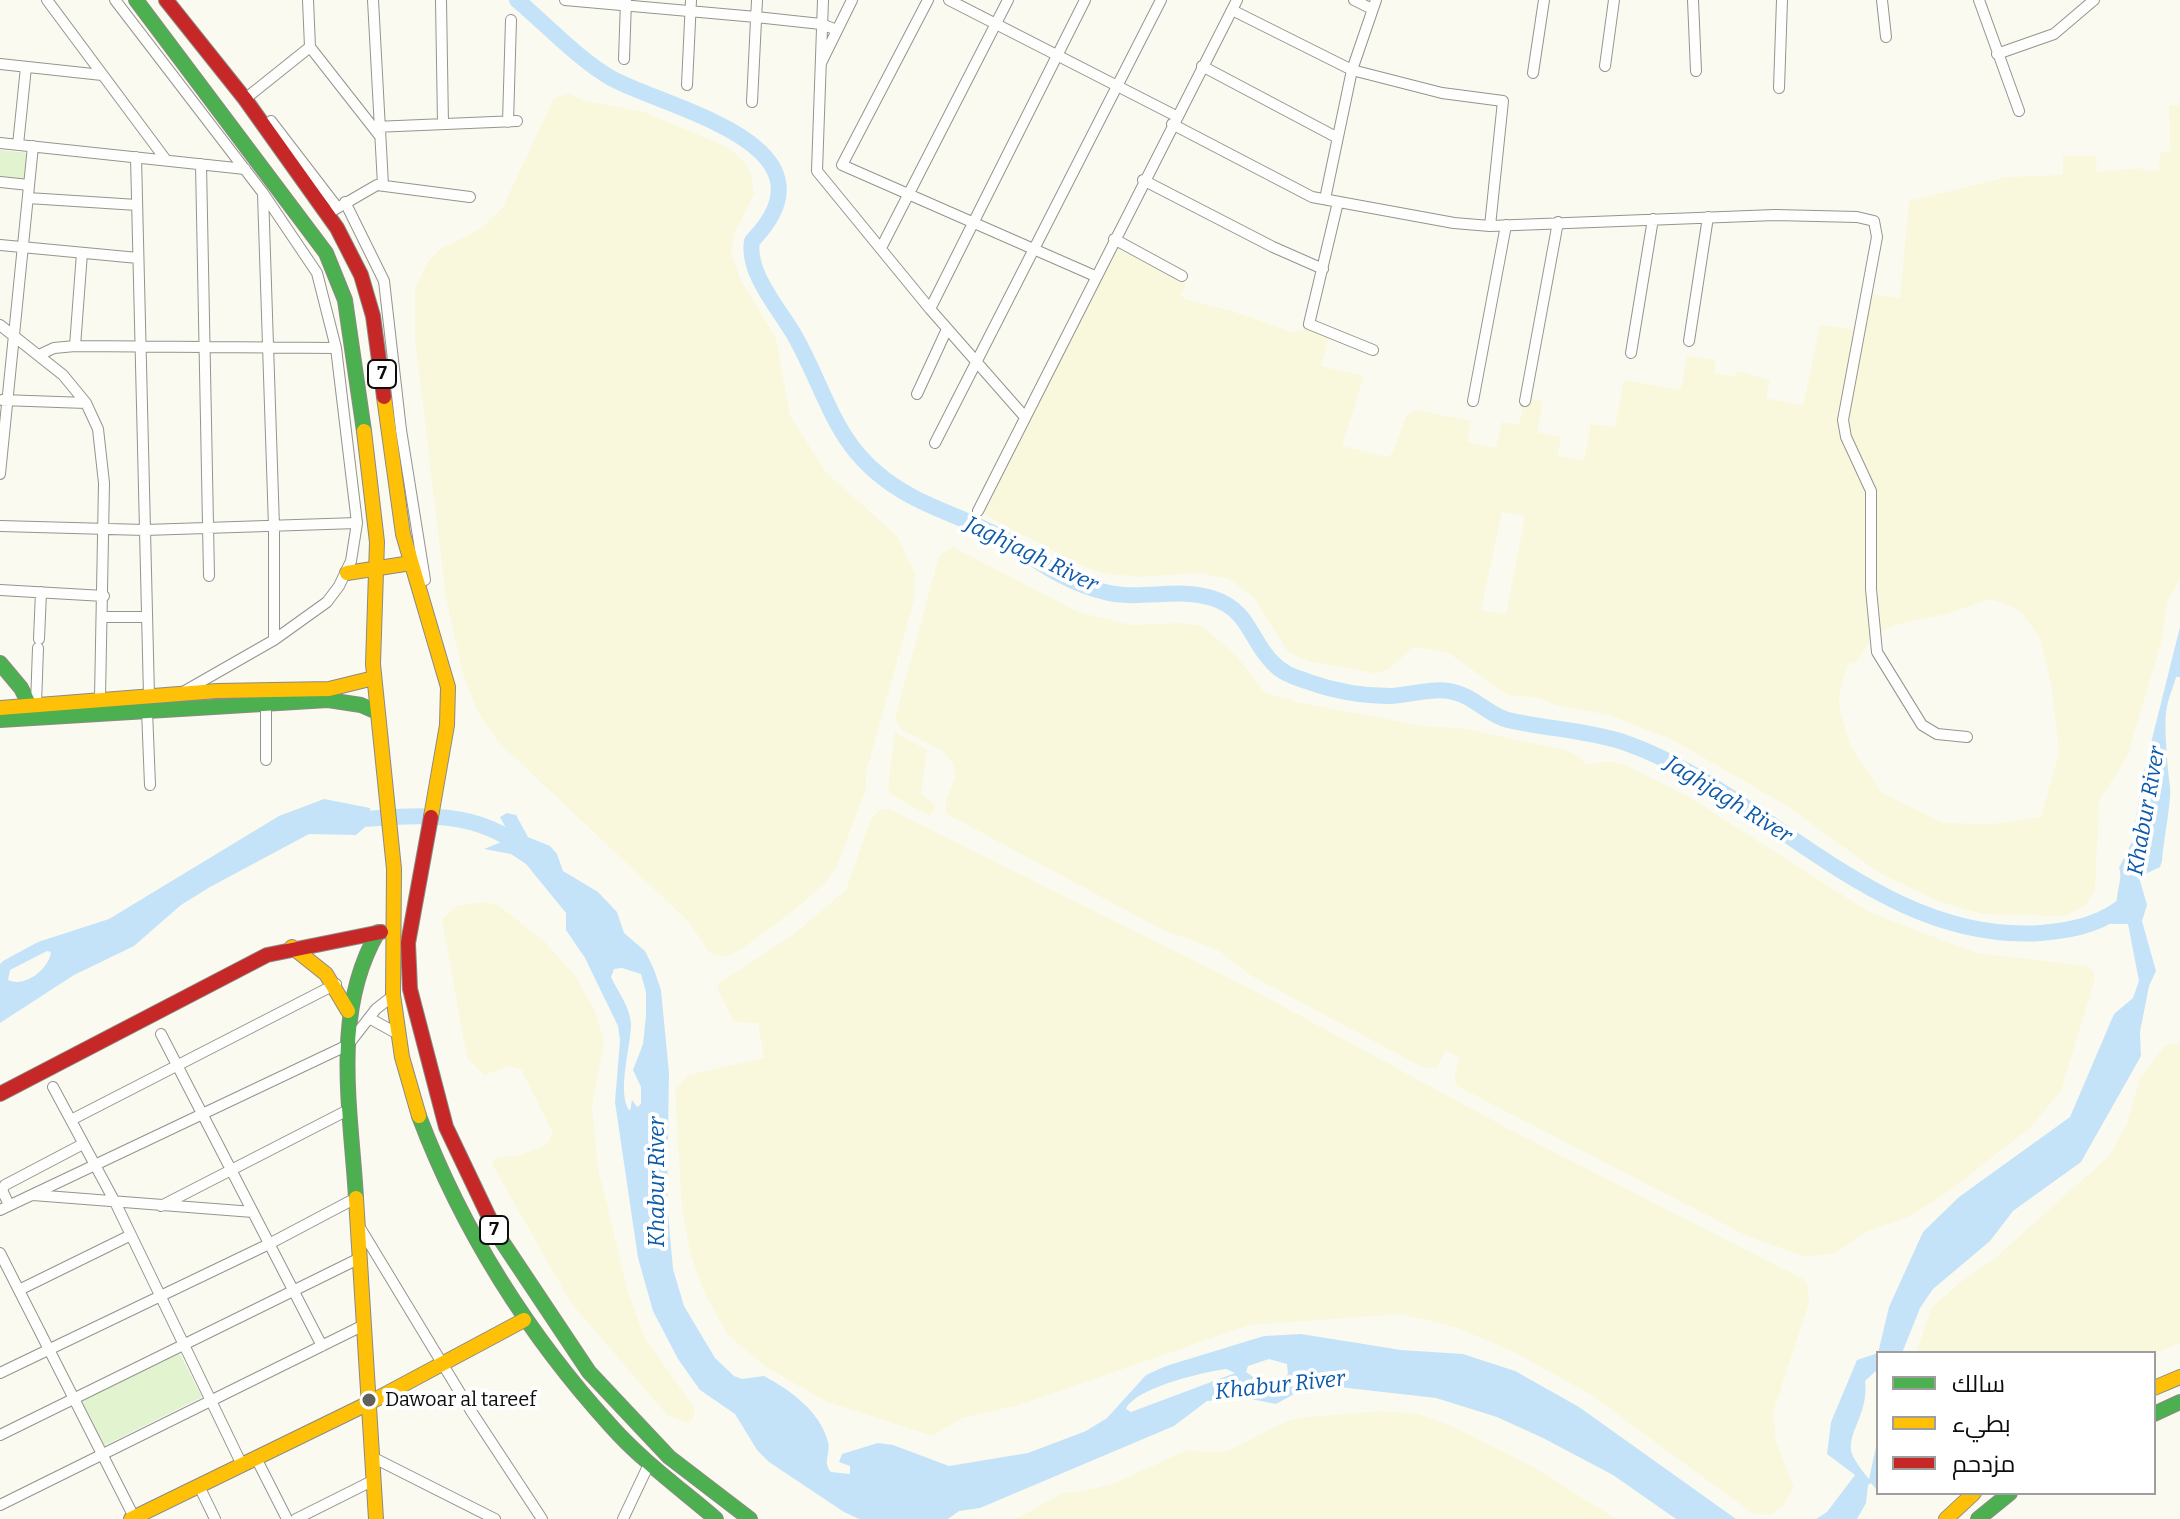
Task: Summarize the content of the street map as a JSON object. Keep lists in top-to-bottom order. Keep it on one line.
{"streets":{"main road":["7"]},"water":["Jaghjagh River","Khabur River"],"places":["Dawoar al tareef"],"legend":["سالك","بطيء","مزدحم"]}
